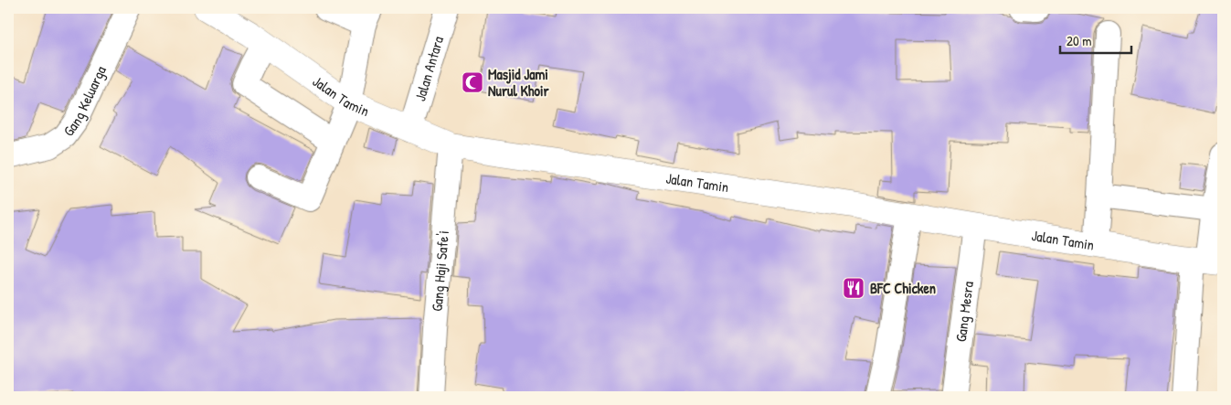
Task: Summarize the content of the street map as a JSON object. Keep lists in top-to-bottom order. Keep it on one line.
{"streets":{"main road":["Jalan Tamin"],"street":["Jalan Antara","Gang Keluarga","Gang Haji Safe'i","Gang Mesra"]},"crossings":[["Jalan Antara","Jalan Tamin"],["Jalan Tamin","Gang Haji Safe'i"],["Jalan Tamin","Gang Mesra"]],"places":{"mosque":["Masjid Jami Nurul Khoir"],"restaurant":["BFC Chicken"]},"scale_bar":"20 m"}
